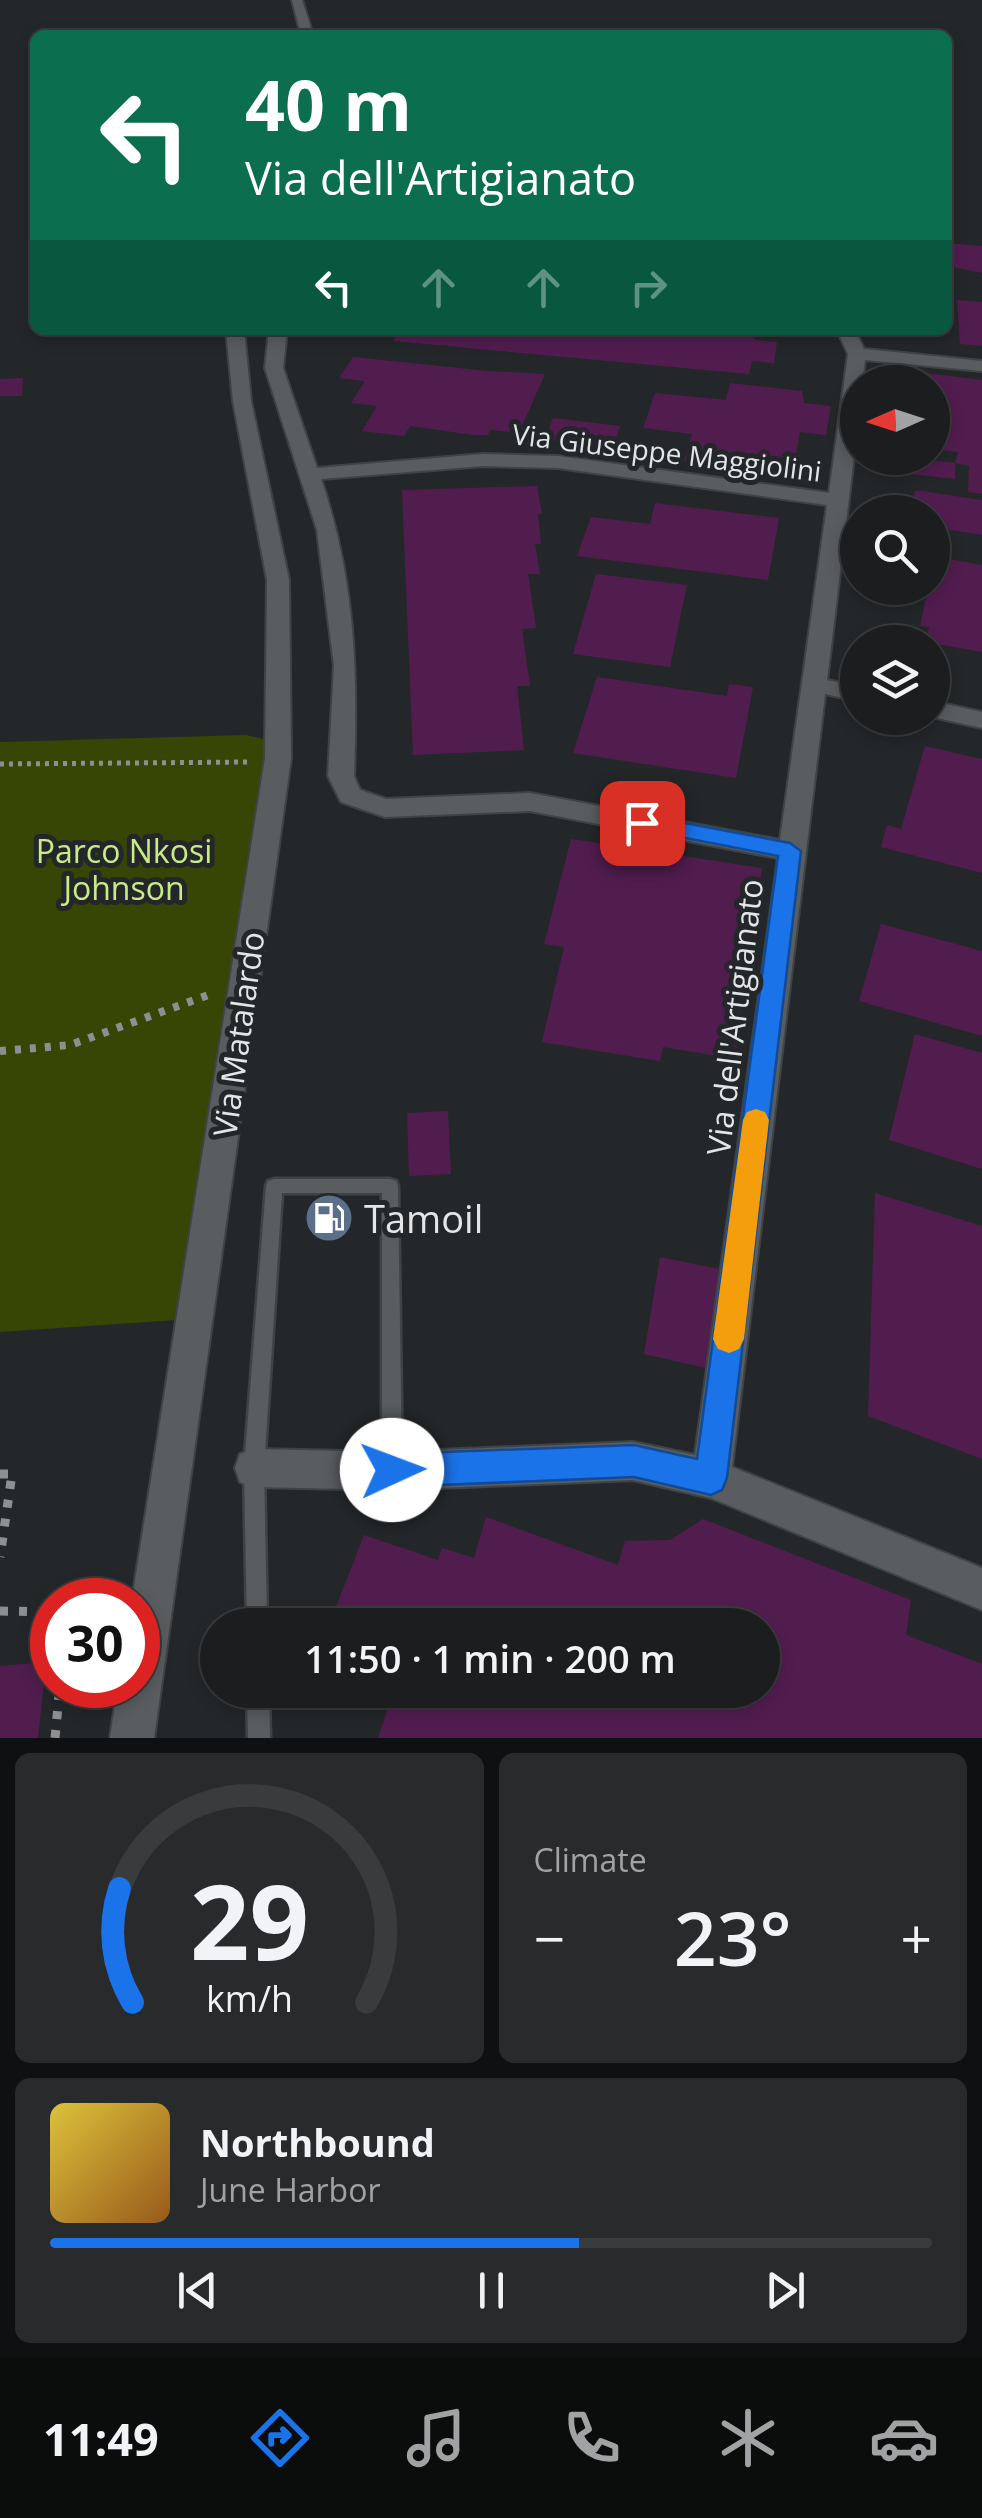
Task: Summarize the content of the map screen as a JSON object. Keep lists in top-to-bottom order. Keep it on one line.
{"streets":{"street":["Via Giuseppe Maggiolini","Via dell'Artigianato","Via Matalardo"]},"crossings":[["Via Giuseppe Maggiolini","Via dell'Artigianato"]],"parks":["Parco Nkosi Johnson"],"places":{"fuel station":["Tamoil"]},"north":"left","page":{"turn":["40 m","Via dell'Artigianato"],"limit":"30","trip":"11:50 · 1 min · 200 m","tile":"Climate","heat":["−","23°","+"],"song":["Northbound","June Harbor"],"tabs":"11:49","gauge":["29","km/h"]}}
